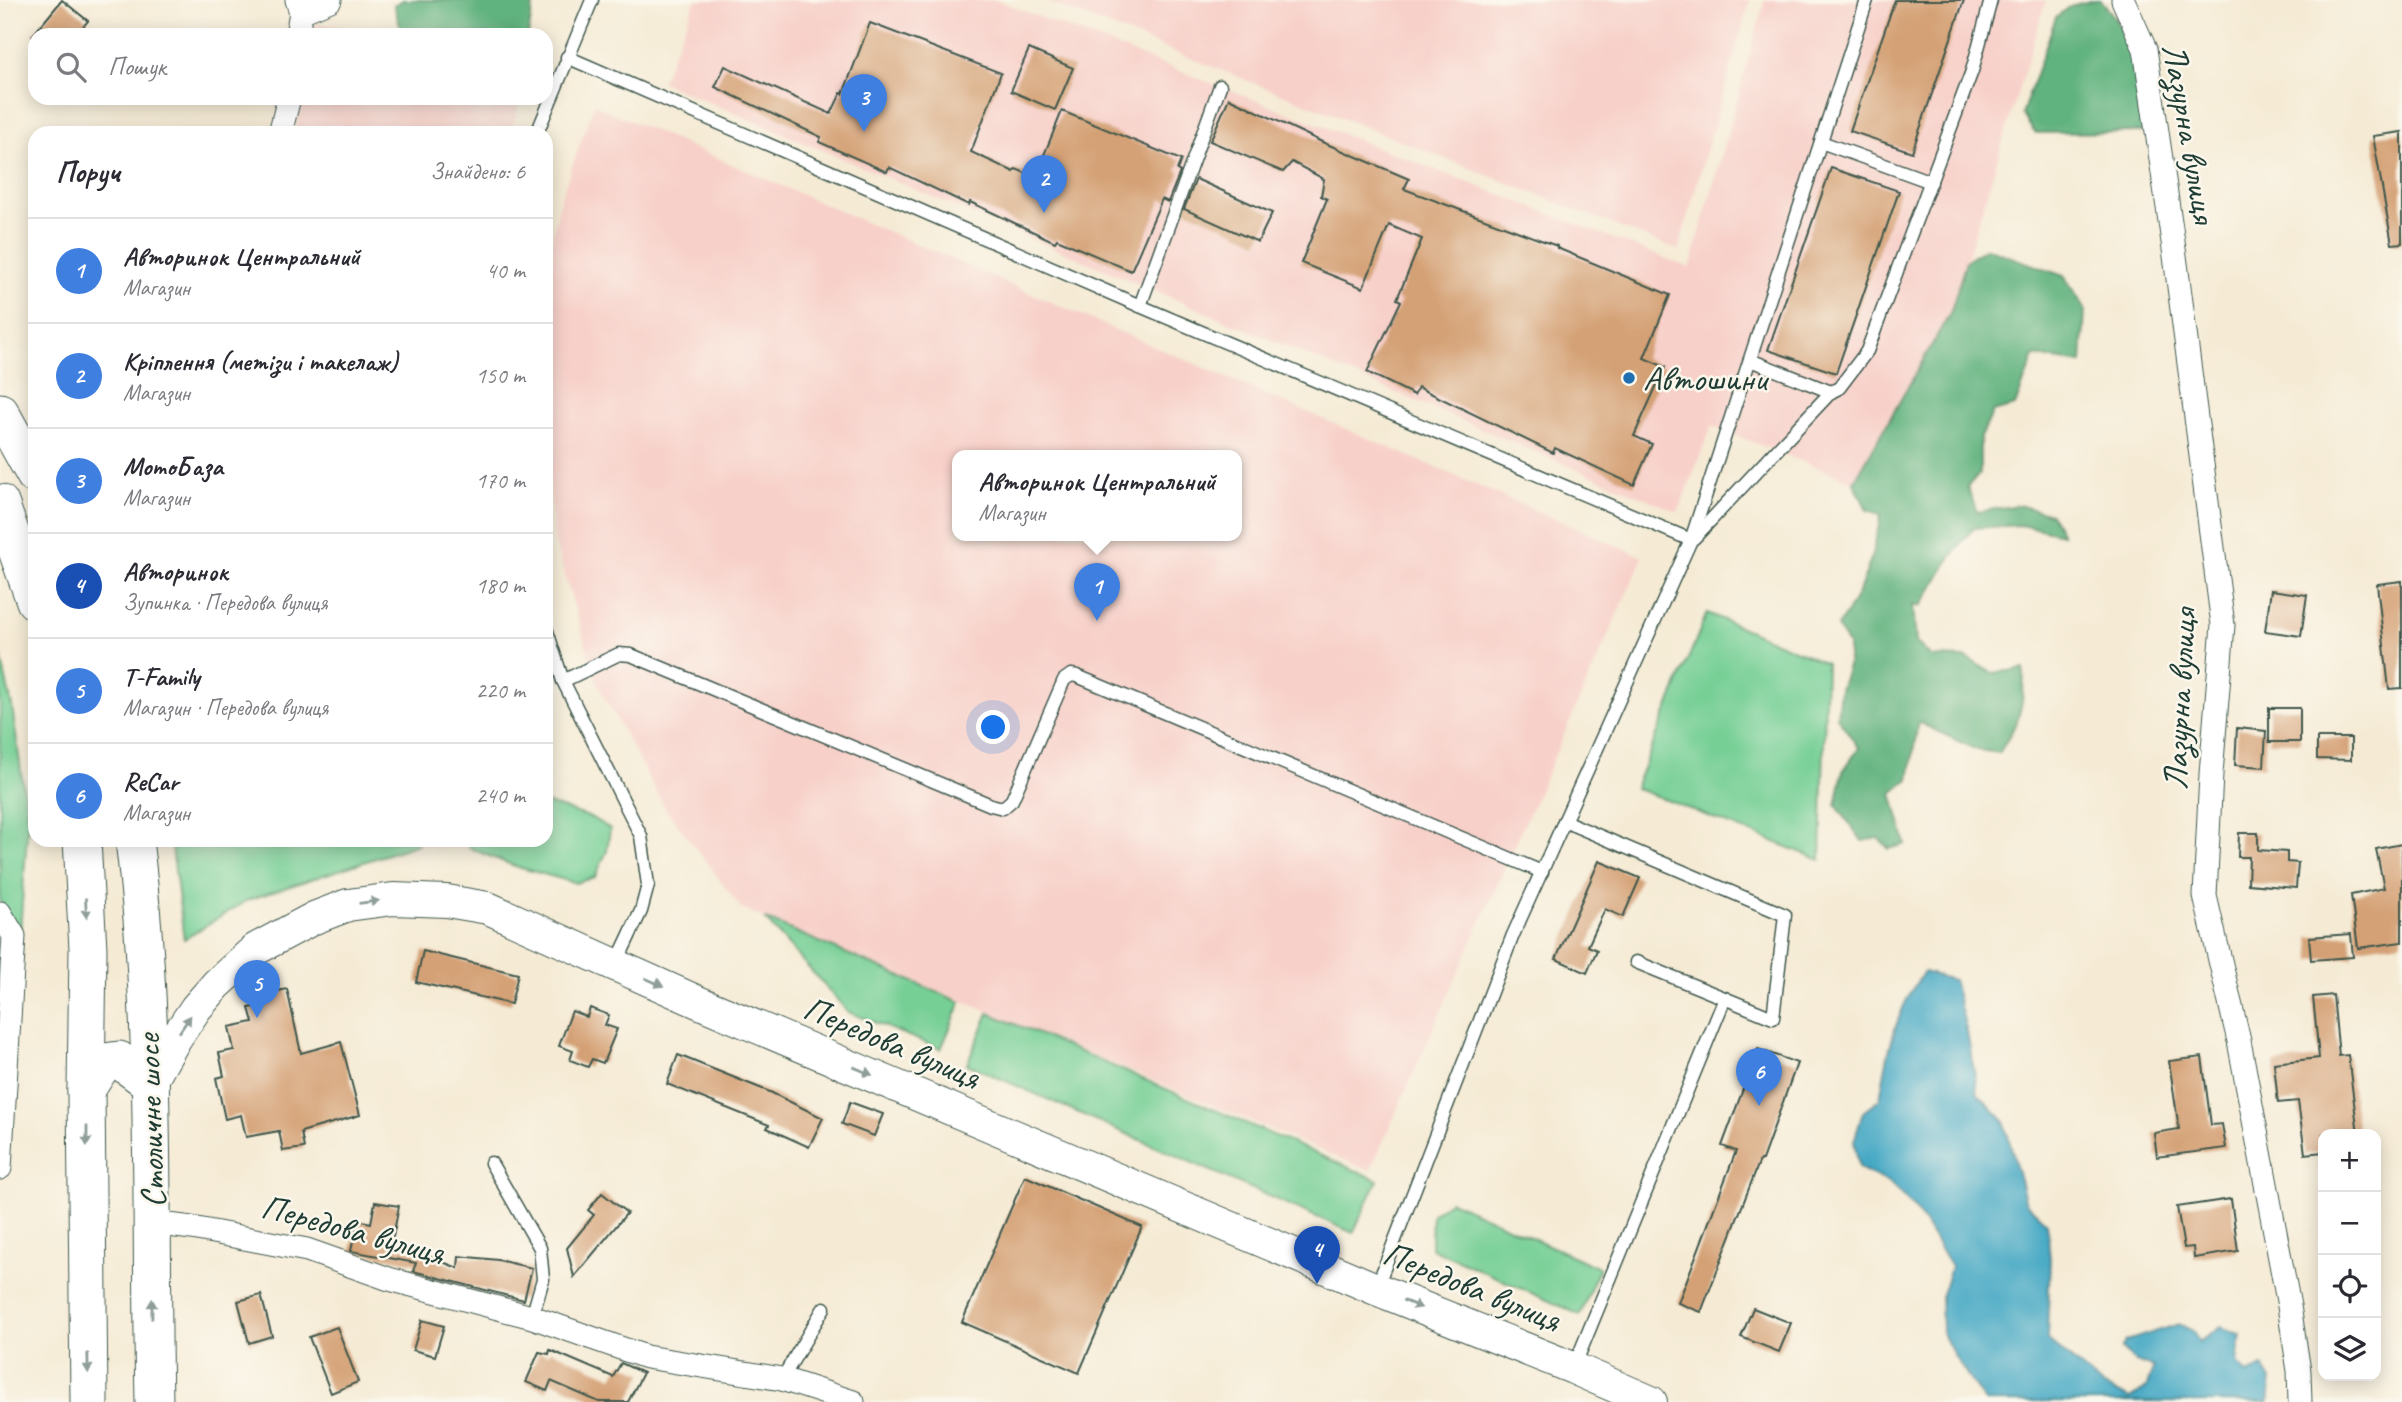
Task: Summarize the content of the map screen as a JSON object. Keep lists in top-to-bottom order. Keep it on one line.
{"streets":{"main road":["Столичне шосе"],"street":["Лазурна вулиця","Передова вулиця"]},"crossings":[["Передова вулиця","Столичне шосе"]],"one_way":["Передова вулиця"],"places":["Автошини"],"page":{"search":"Пошук","pins":["3","2","1","5","6","4"],"heading":["Поруч","Знайдено: 6"],"list":[{"mark":"1","name":"Авторинок Центральний","note":"Магазин","value":"40 m"},{"mark":"2","name":"Кріплення (метізи і такелаж)","note":"Магазин","value":"150 m"},{"mark":"3","name":"МотоБаза","note":"Магазин","value":"170 m"},{"mark":"4","name":"Авторинок","note":"Зупинка · Передова вулиця","value":"180 m"},{"mark":"5","name":"T-Family","note":"Магазин · Передова вулиця","value":"220 m"},{"mark":"6","name":"ReCar","note":"Магазин","value":"240 m"}],"popup":["Авторинок Центральний","Магазин"],"map_buttons":["+","−"]}}
